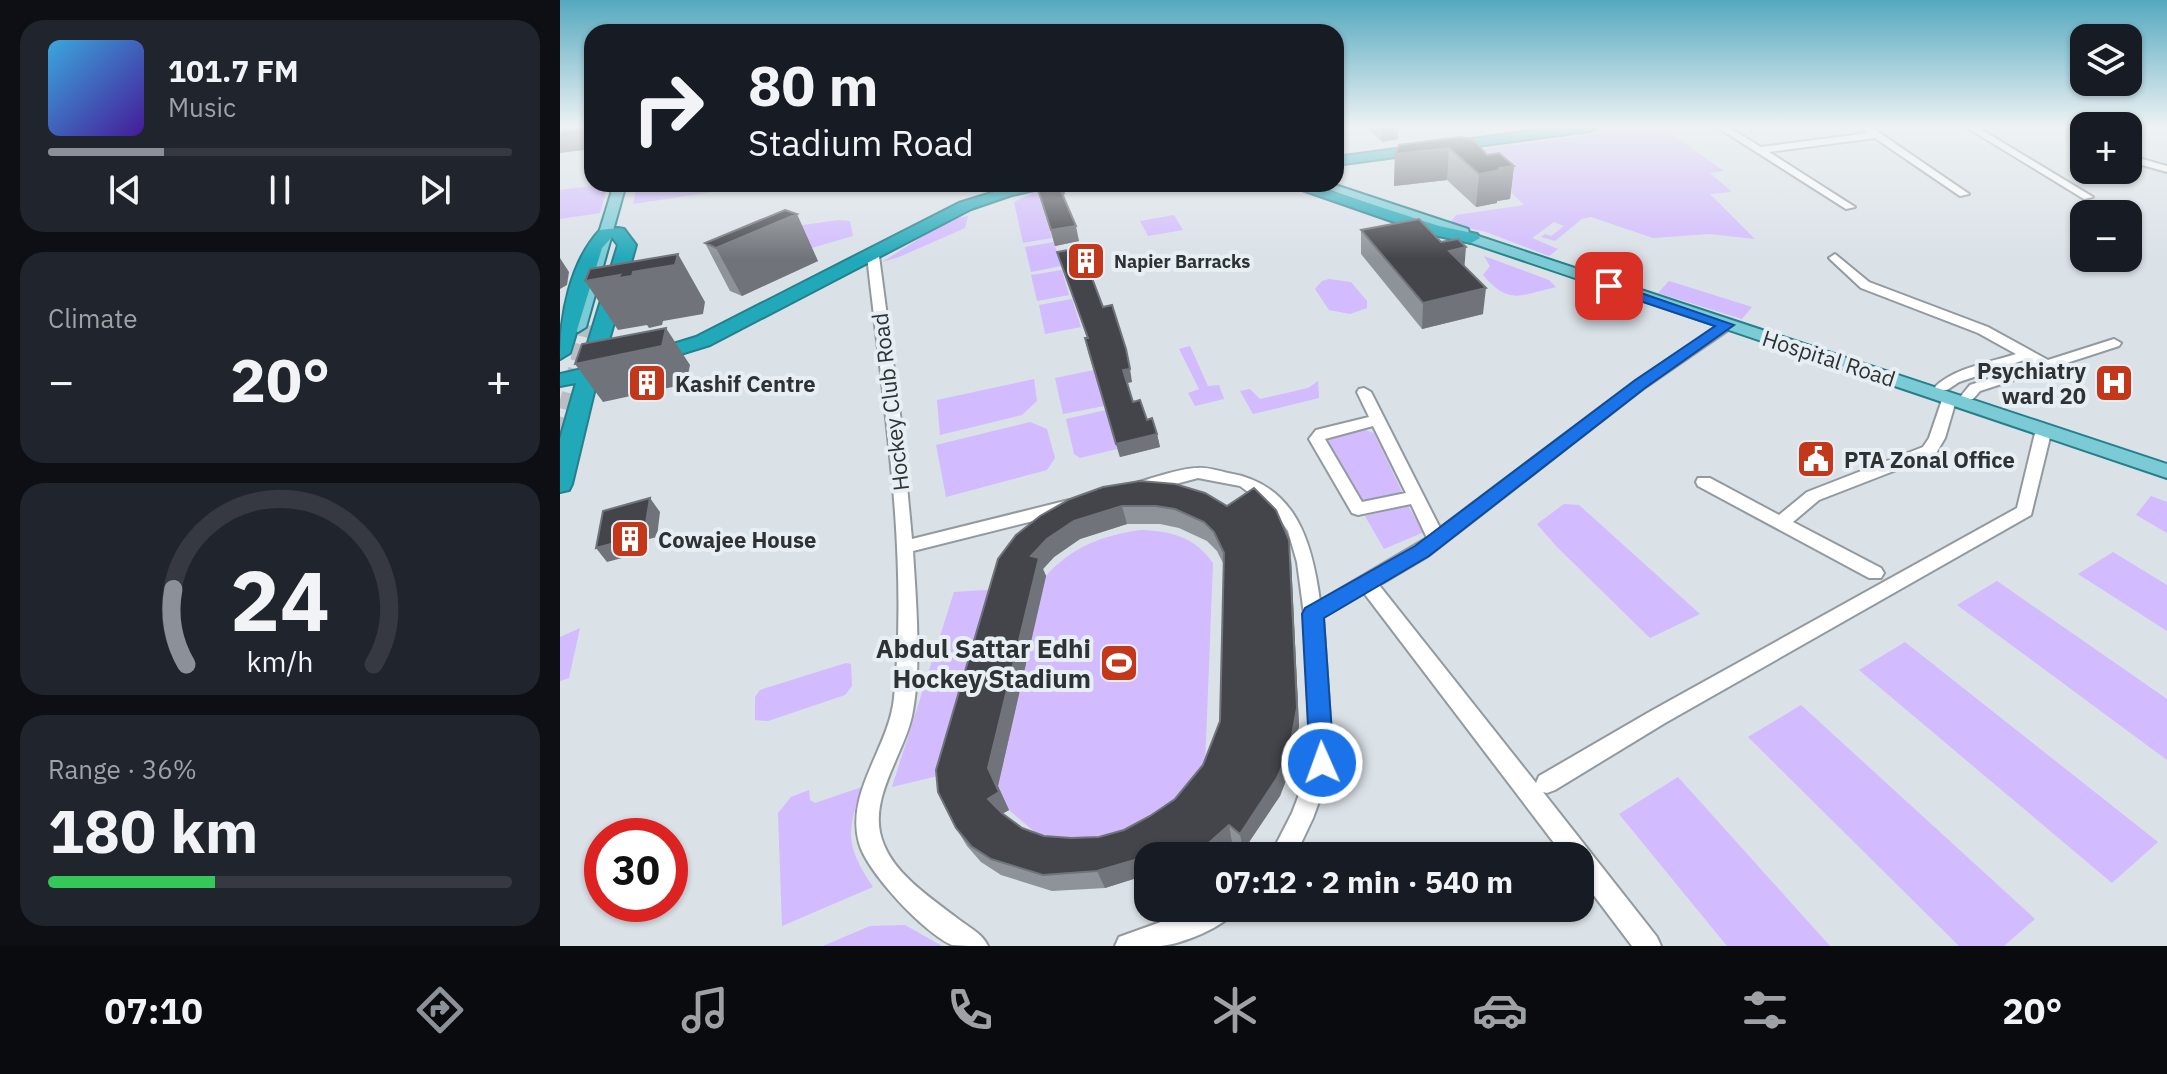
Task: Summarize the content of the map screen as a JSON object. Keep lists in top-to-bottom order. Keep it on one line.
{"streets":{"main road":["Hospital Road"],"street":["Hockey Club Road"]},"places":{"building":["Napier Barracks","Kashif Centre","Cowajee House"],"hospital":["Psychiatry ward 20"],"public building":["PTA Zonal Office"],"sports":["Abdul Sattar Edhi Hockey Stadium"]},"page":{"map_buttons":["+","−"],"turn":["80 m","Stadium Road"],"song":["101.7 FM","Music"],"tile":["Climate",["Range · 36%","180 km"]],"heat":["−","20°","+"],"limit":"30","trip":"07:12 · 2 min · 540 m","tabs":["07:10","20°"],"gauge":["24","km/h"]}}
